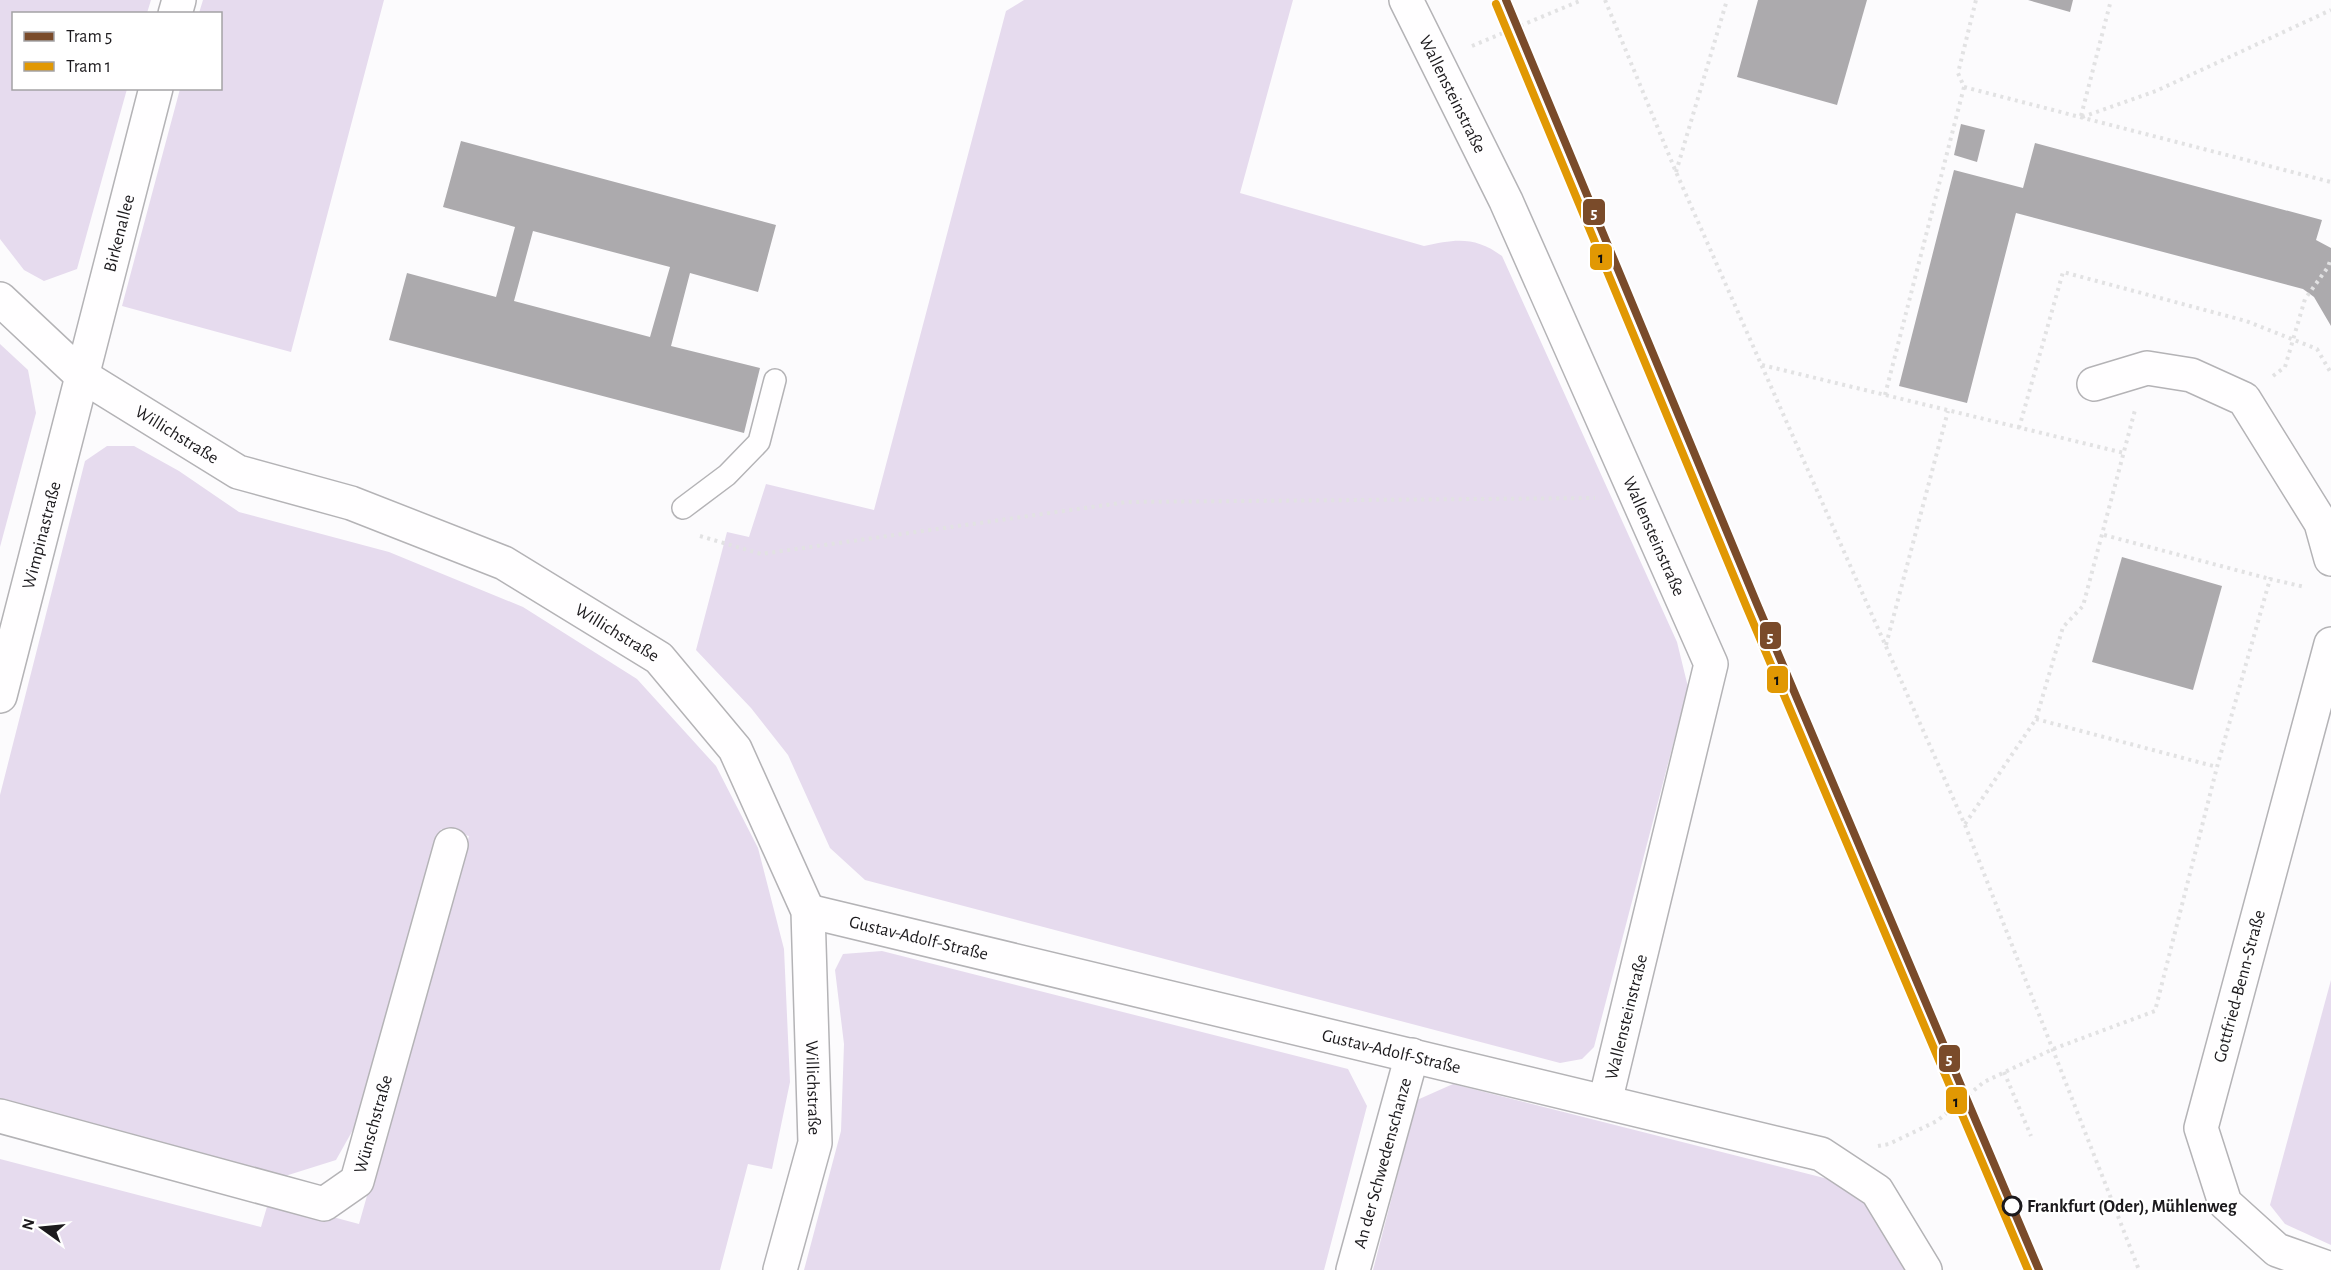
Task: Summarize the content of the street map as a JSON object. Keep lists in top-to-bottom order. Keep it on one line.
{"streets":{"street":["Wallensteinstraße","Birkenallee","Willichstraße","Wimpinastraße","Gustav-Adolf-Straße","Gottfried-Benn-Straße","Wünschstraße","An der Schwedenschanze"]},"crossings":[["Wallensteinstraße","Gustav-Adolf-Straße"],["Birkenallee","Willichstraße"],["Birkenallee","Wimpinastraße"],["Willichstraße","Wimpinastraße"],["Willichstraße","Gustav-Adolf-Straße"],["Gustav-Adolf-Straße","An der Schwedenschanze"]],"places":["Frankfurt (Oder), Mühlenweg"],"lines":["tram line 5","tram line 1"],"legend":["Tram 5","Tram 1"],"north":"left"}
